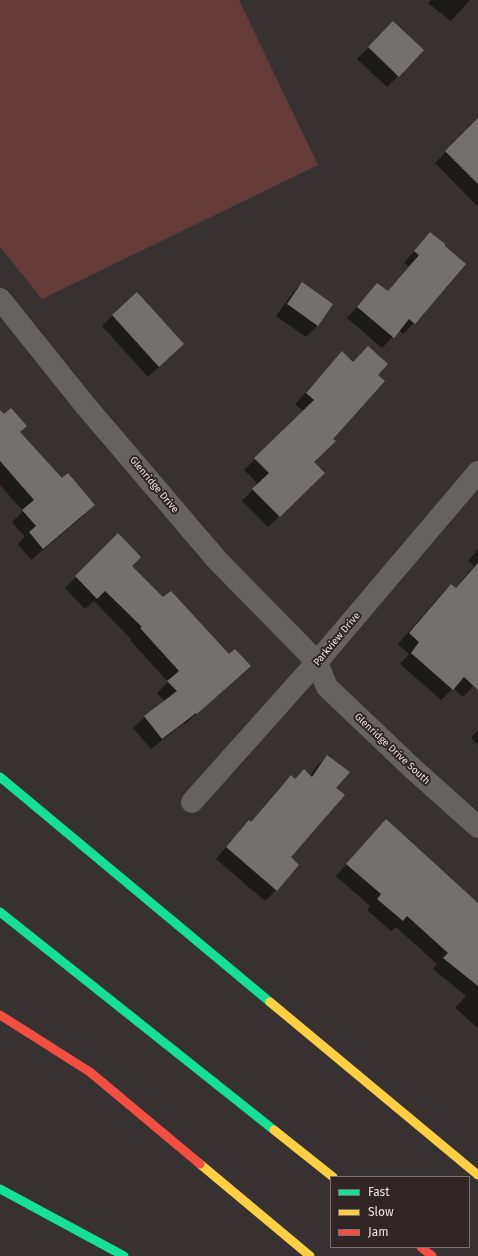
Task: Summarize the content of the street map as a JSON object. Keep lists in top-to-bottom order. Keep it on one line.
{"streets":{"street":["Glenridge Drive","Parkview Drive","Glenridge Drive South"]},"crossings":[["Glenridge Drive","Parkview Drive"],["Glenridge Drive","Glenridge Drive South"],["Parkview Drive","Glenridge Drive South"]],"legend":["Fast","Slow","Jam"]}
